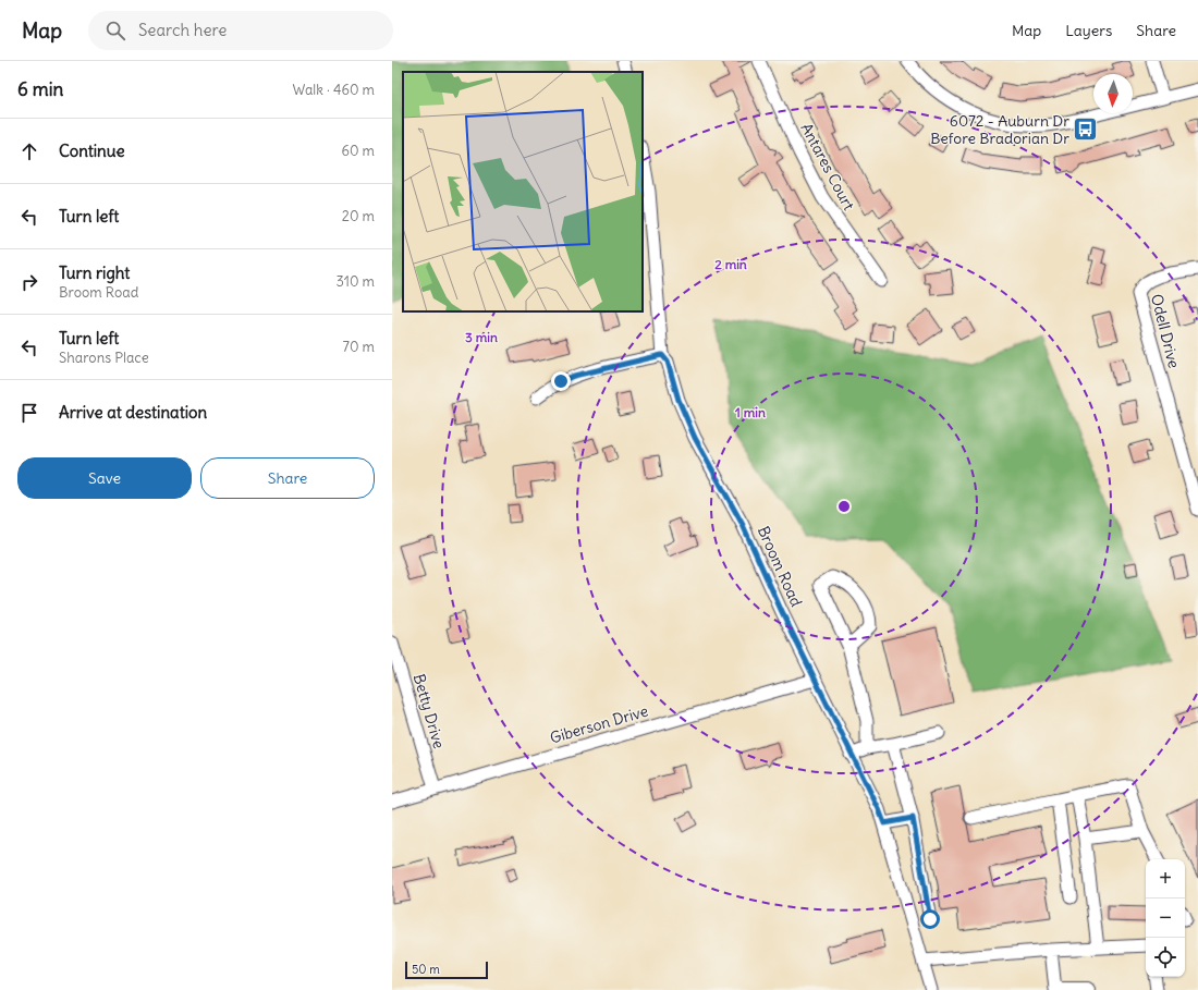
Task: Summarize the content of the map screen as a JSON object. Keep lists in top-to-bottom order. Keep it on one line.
{"streets":{"street":["Antares Court","Odell Drive","Broom Road","Betty Drive","Giberson Drive"]},"crossings":[["Broom Road","Giberson Drive"],["Betty Drive","Giberson Drive"]],"places":{"bus stop":["6072 - Auburn Dr Before Bradorian Dr"]},"scale_bar":"50 m","north":"bottom","page":{"header":"Map","search":"Search here","nav":["Map","Layers","Share"],"heading":["6 min","Walk · 460 m"],"list":[["Continue","60 m"],["Turn left","20 m"],["Turn right","Broom Road","310 m"],["Turn left","Sharons Place","70 m"],"Arrive at destination"],"buttons":["Save","Share"],"map_buttons":["+","−"],"scale":"50 m"},"rings":["2 min","3 min","1 min"]}
